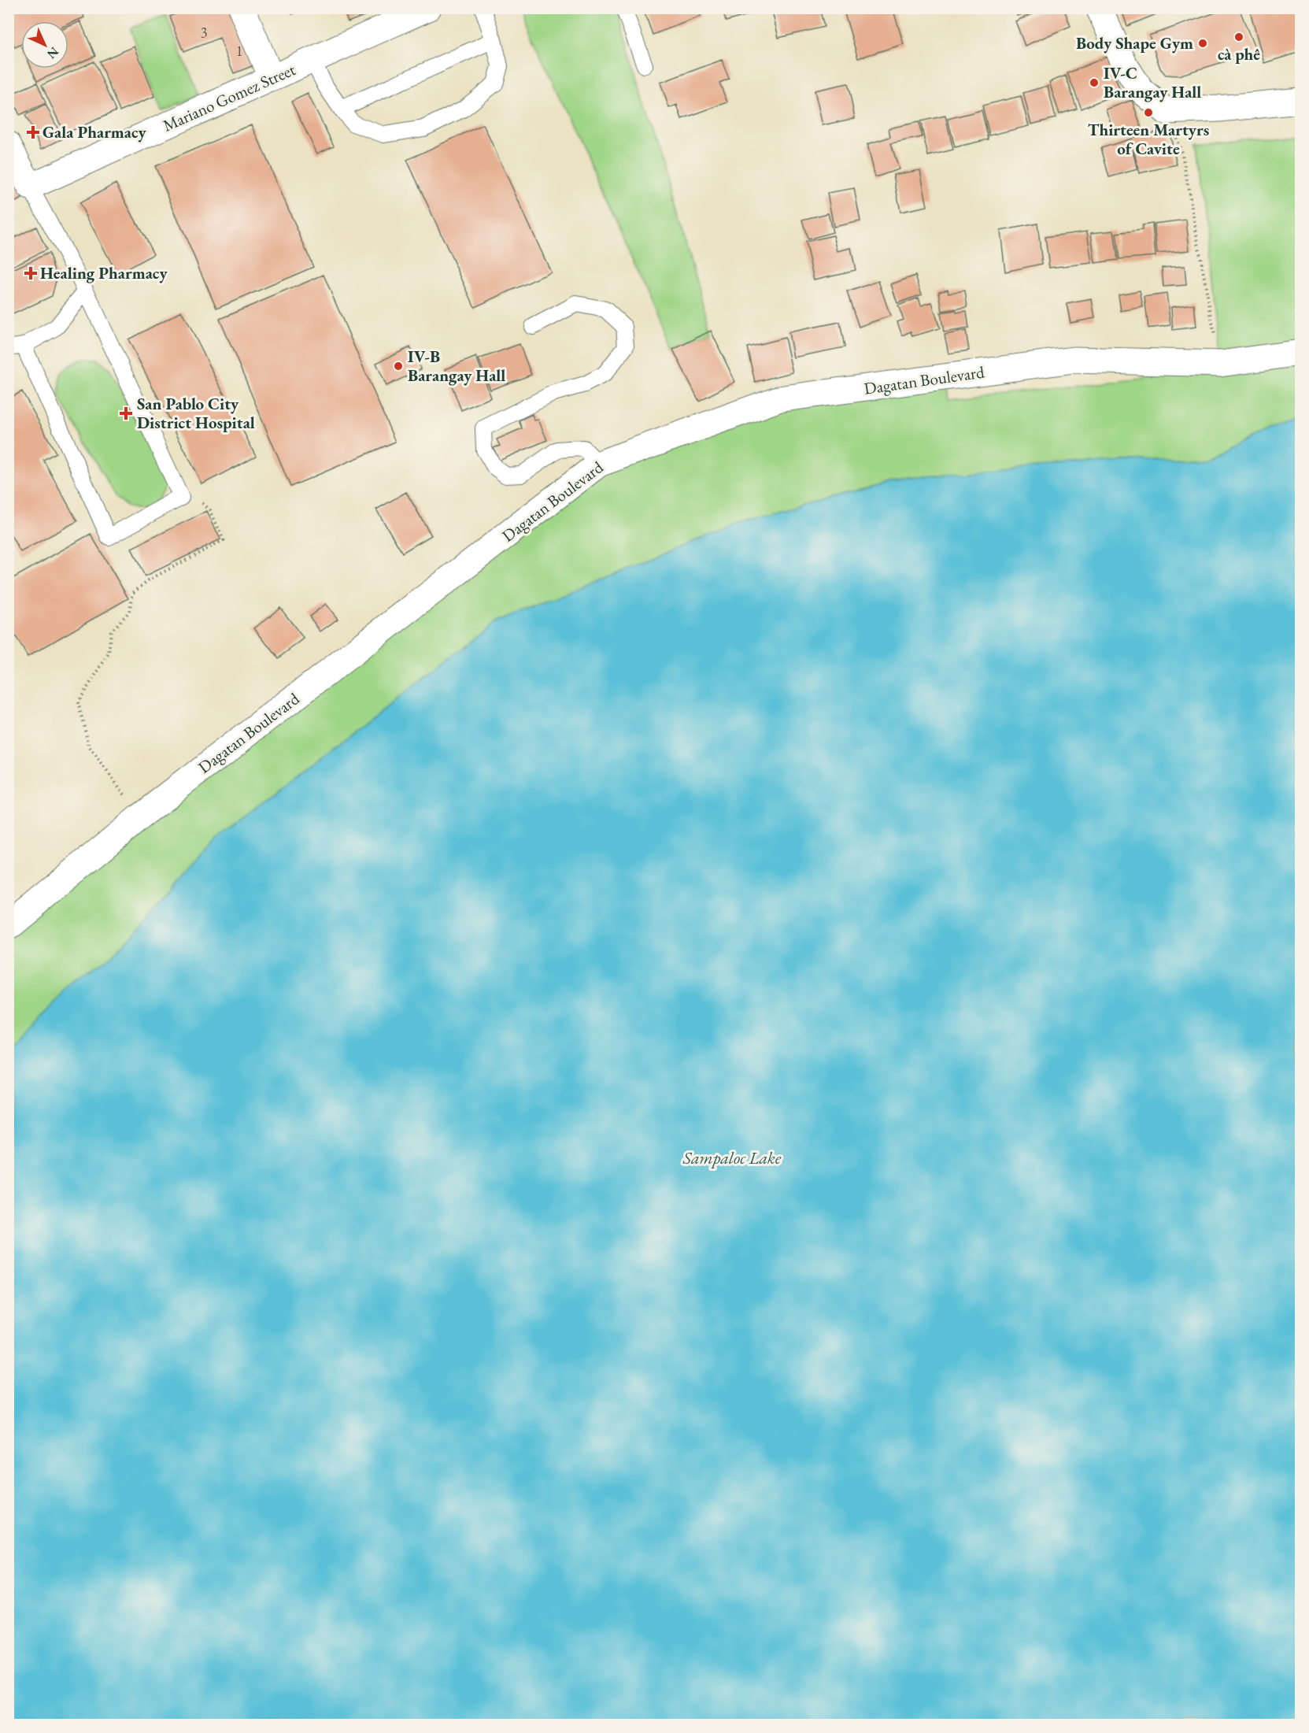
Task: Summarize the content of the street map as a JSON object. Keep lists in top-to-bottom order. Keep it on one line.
{"streets":{"street":["Mariano Gomez Street","Dagatan Boulevard"]},"water":["Sampaloc Lake"],"places":{"other":["cà phê","Body Shape Gym","IV-C Barangay Hall","Thirteen Martyrs of Cavite","IV-B Barangay Hall"],"health":["Gala Pharmacy","Healing Pharmacy","San Pablo City District Hospital"]},"house_numbers":["3","1"],"north":"bottom right"}
